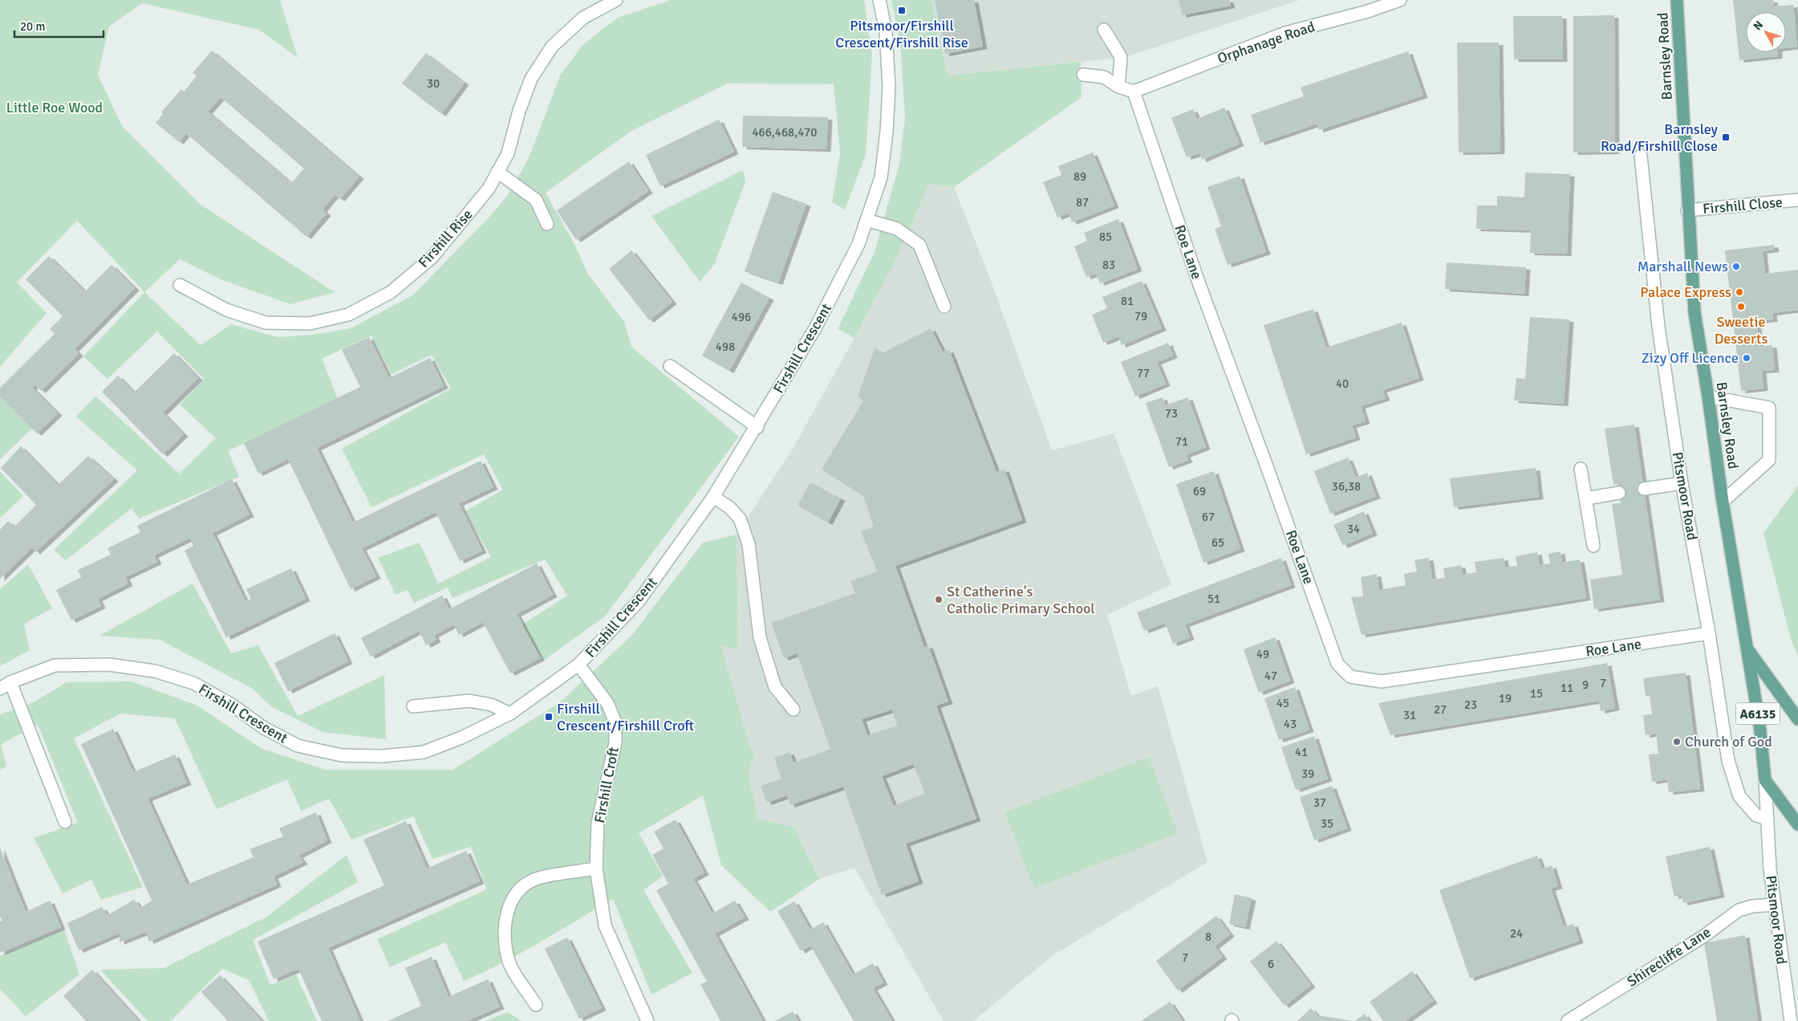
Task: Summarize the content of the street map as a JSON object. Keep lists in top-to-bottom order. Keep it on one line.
{"streets":{"main road":["Barnsley Road","A6135"],"street":["Orphanage Road","Firshill Close","Firshill Rise","Roe Lane","Firshill Crescent","Pitsmoor Road","Firshill Croft","Shirecliffe Lane"]},"crossings":[["Orphanage Road","Roe Lane"],["Barnsley Road","Firshill Close"],["Barnsley Road","Pitsmoor Road"],["Barnsley Road","A6135"],["Roe Lane","Pitsmoor Road"],["Firshill Crescent","Firshill Croft"],["Pitsmoor Road","Shirecliffe Lane"]],"parks":["Little Roe Wood"],"places":{"transit":["Pitsmoor/Firshill Crescent/Firshill Rise","Barnsley Road/Firshill Close","Firshill Crescent/Firshill Croft"],"other":["Marshall News","Palace Express","Sweetie Desserts","Zizy Off Licence","St Catherine's Catholic Primary School","Church of God"]},"house_numbers":["30","466,468,470","89","87","85","83","81","79","496","498","77","40","73","71","36,38","69","67","34","65","51","49","47","7","9","11","15","19","45","23","27","31","43","41","39","37","35","24","8","7","6"],"scale_bar":"20 m","north":"top left"}
